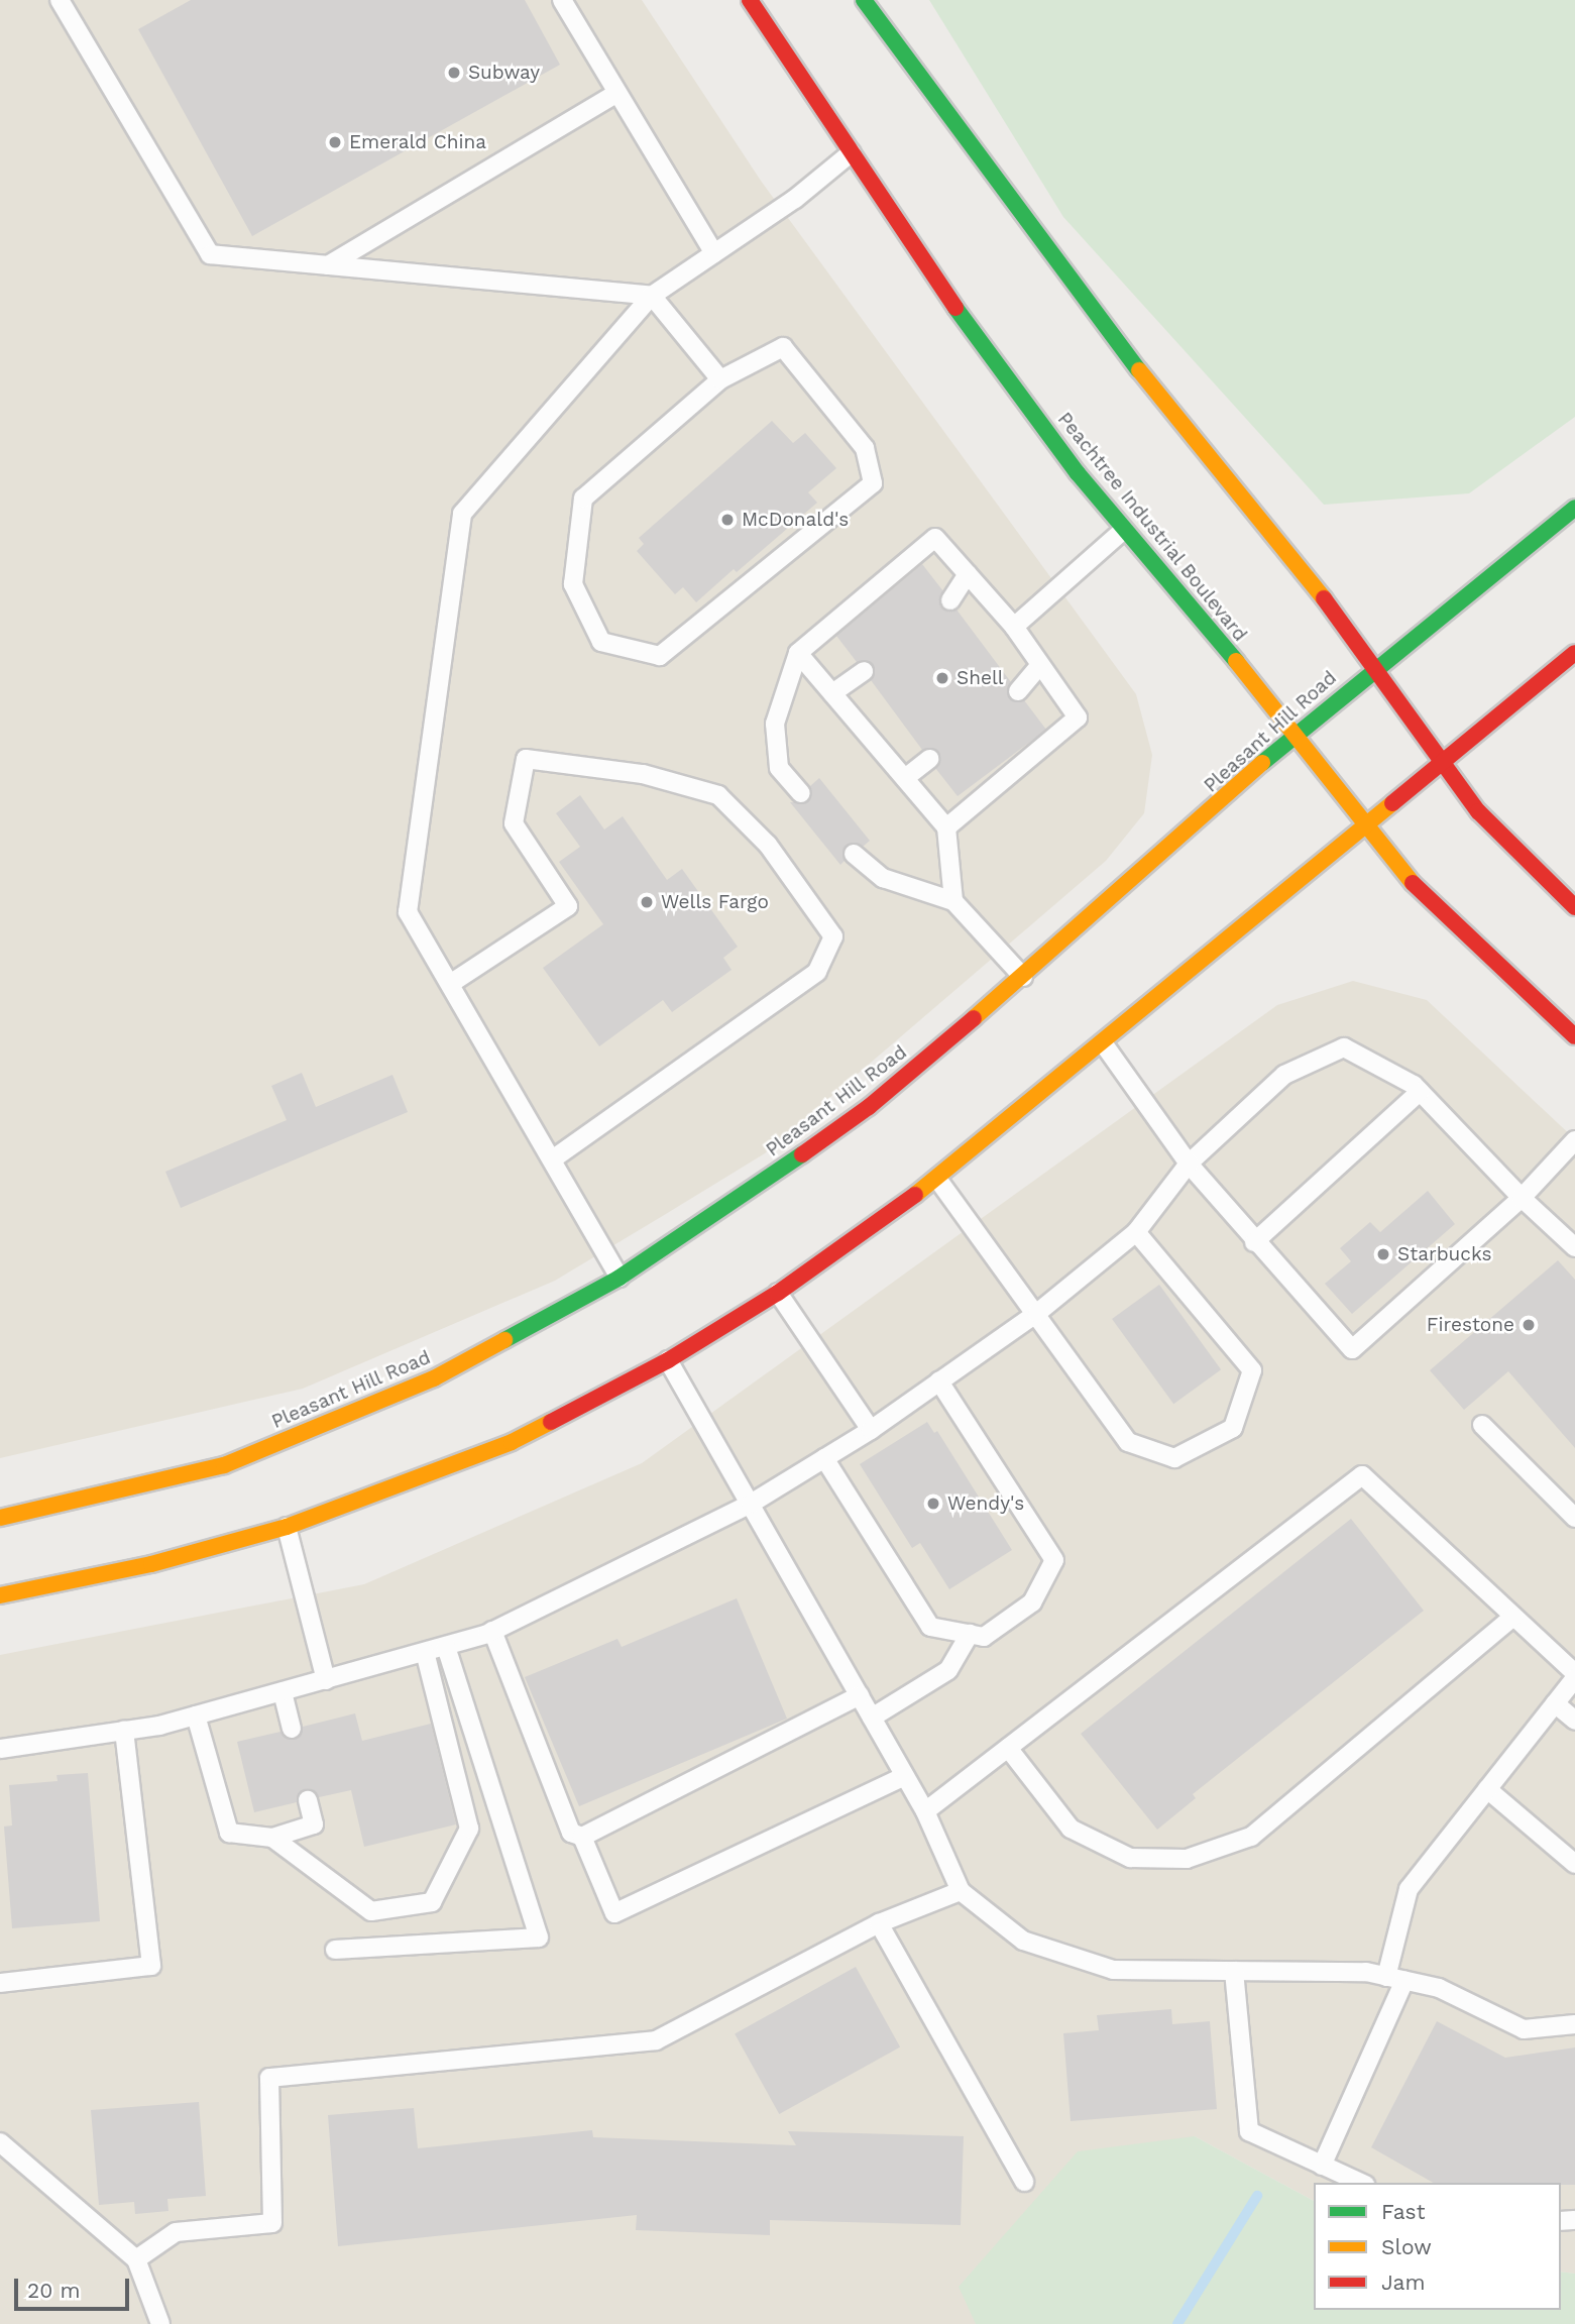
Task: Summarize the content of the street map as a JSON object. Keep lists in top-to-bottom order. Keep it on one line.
{"streets":{"highway":["Peachtree Industrial Boulevard","Pleasant Hill Road"]},"crossings":[["Peachtree Industrial Boulevard","Pleasant Hill Road"]],"places":["Subway","Emerald China","McDonald's","Shell","Wells Fargo","Starbucks","Firestone","Wendy's"],"legend":["Fast","Slow","Jam"],"scale_bar":"20 m"}
